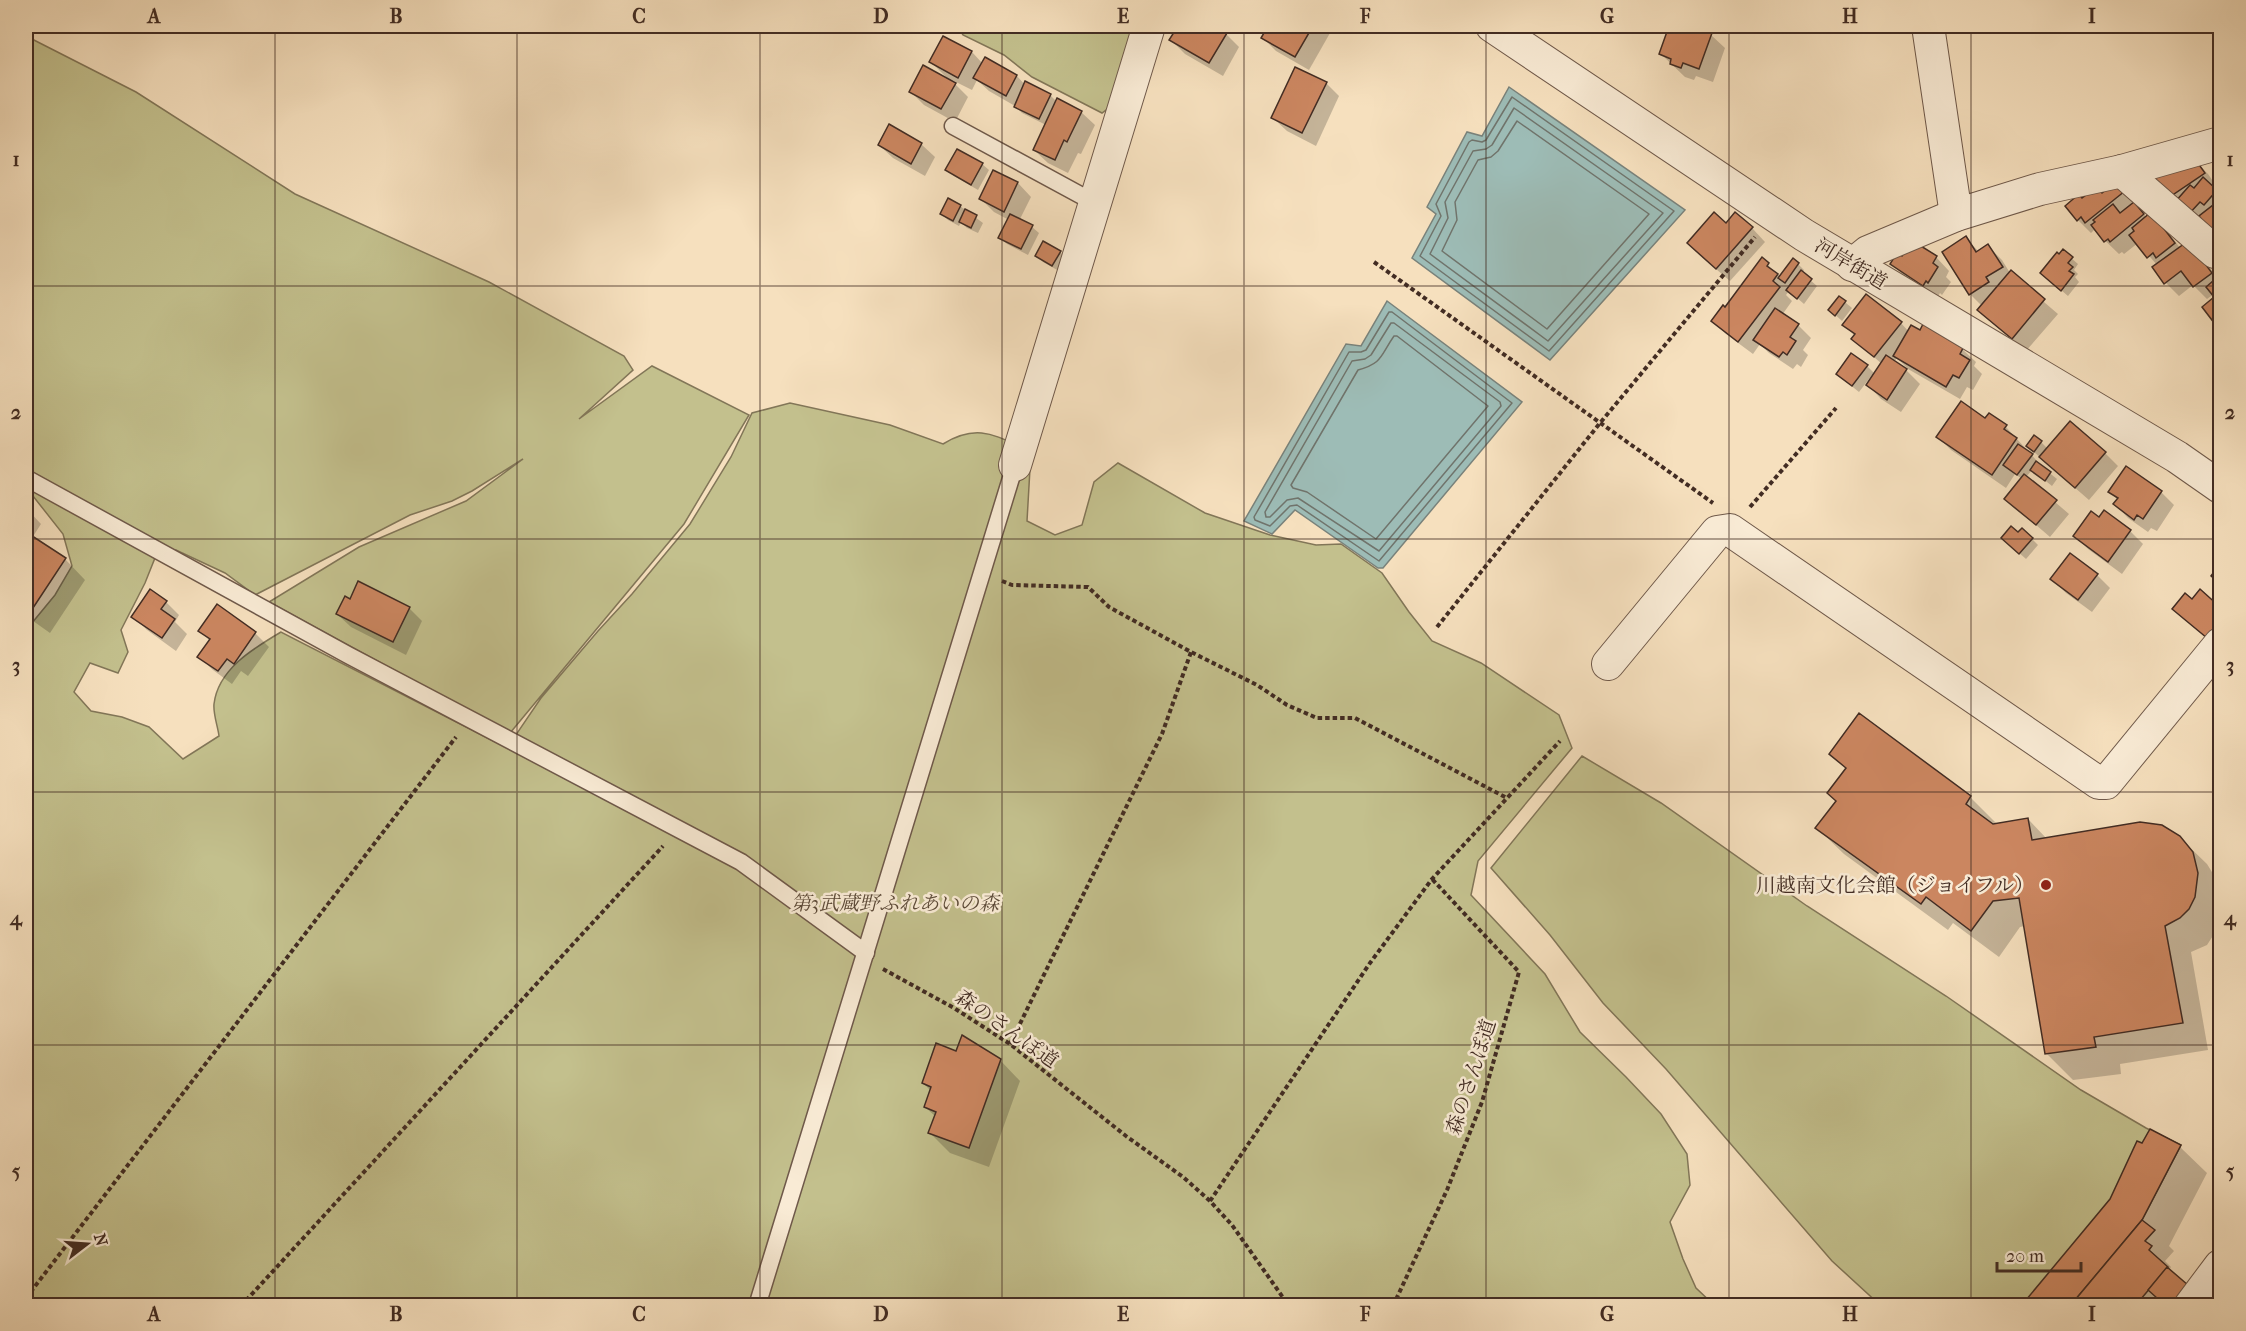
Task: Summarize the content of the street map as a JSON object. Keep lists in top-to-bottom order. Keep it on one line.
{"streets":{"street":["河岸街道"],"path":["森のさんぽ道"]},"parks":["第3武蔵野ふれあいの森"],"places":["川越南文化会館（ジョイフル）"],"scale_bar":"20 m","north":"right","grid":{"columns":["A","B","C","D","E","F","G","H","I"],"rows":["1","2","3","4","5"]}}
